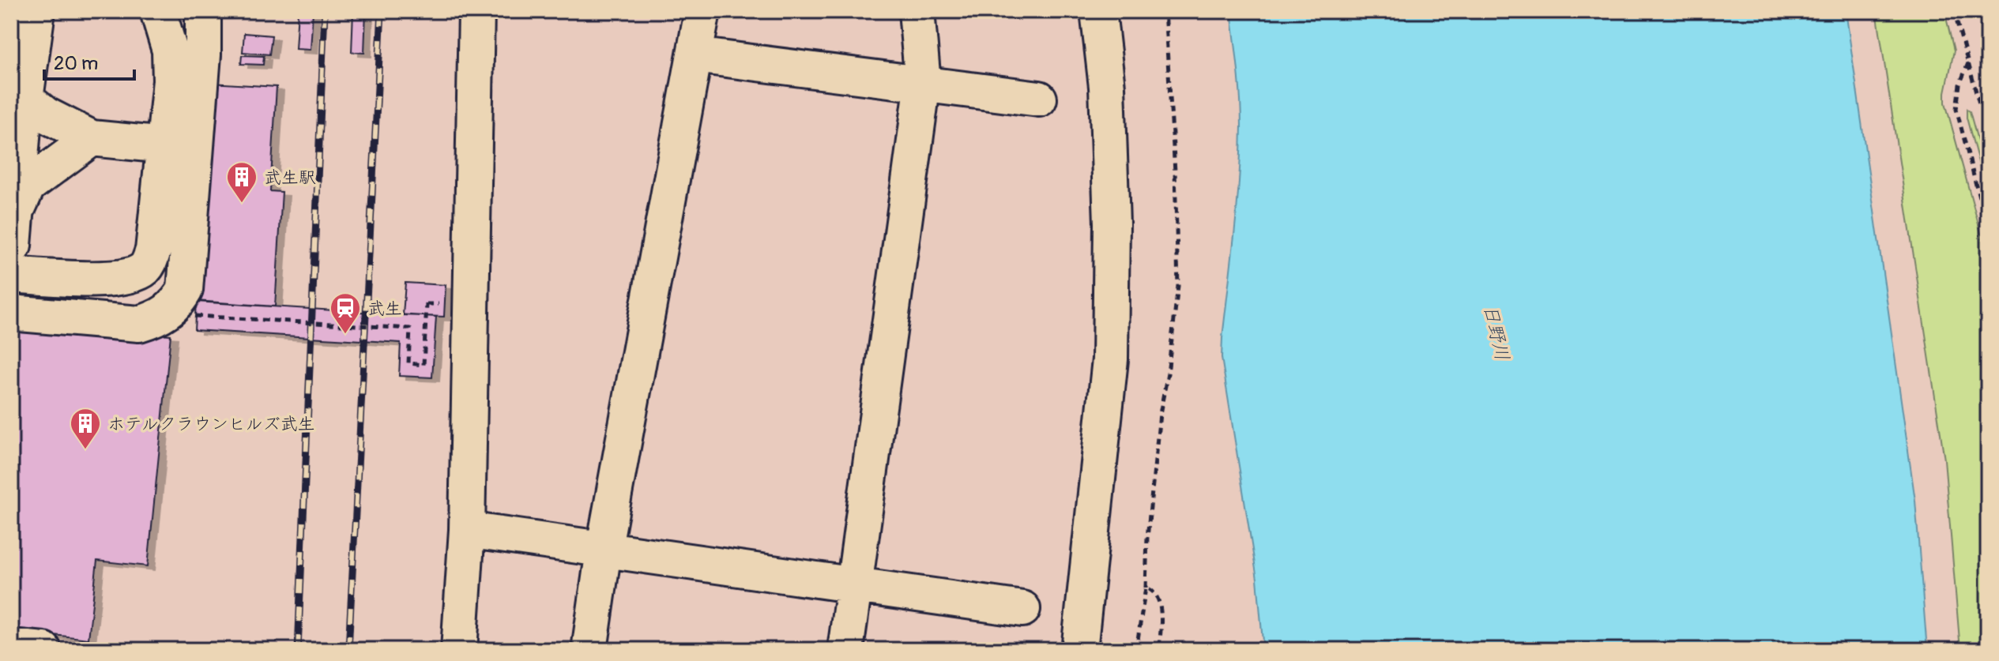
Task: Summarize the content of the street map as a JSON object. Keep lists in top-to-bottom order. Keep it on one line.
{"water":["日野川"],"places":{"building":["武生駅","ホテルクラウンヒルズ武生"],"station":["武生"]},"scale_bar":"20 m"}
